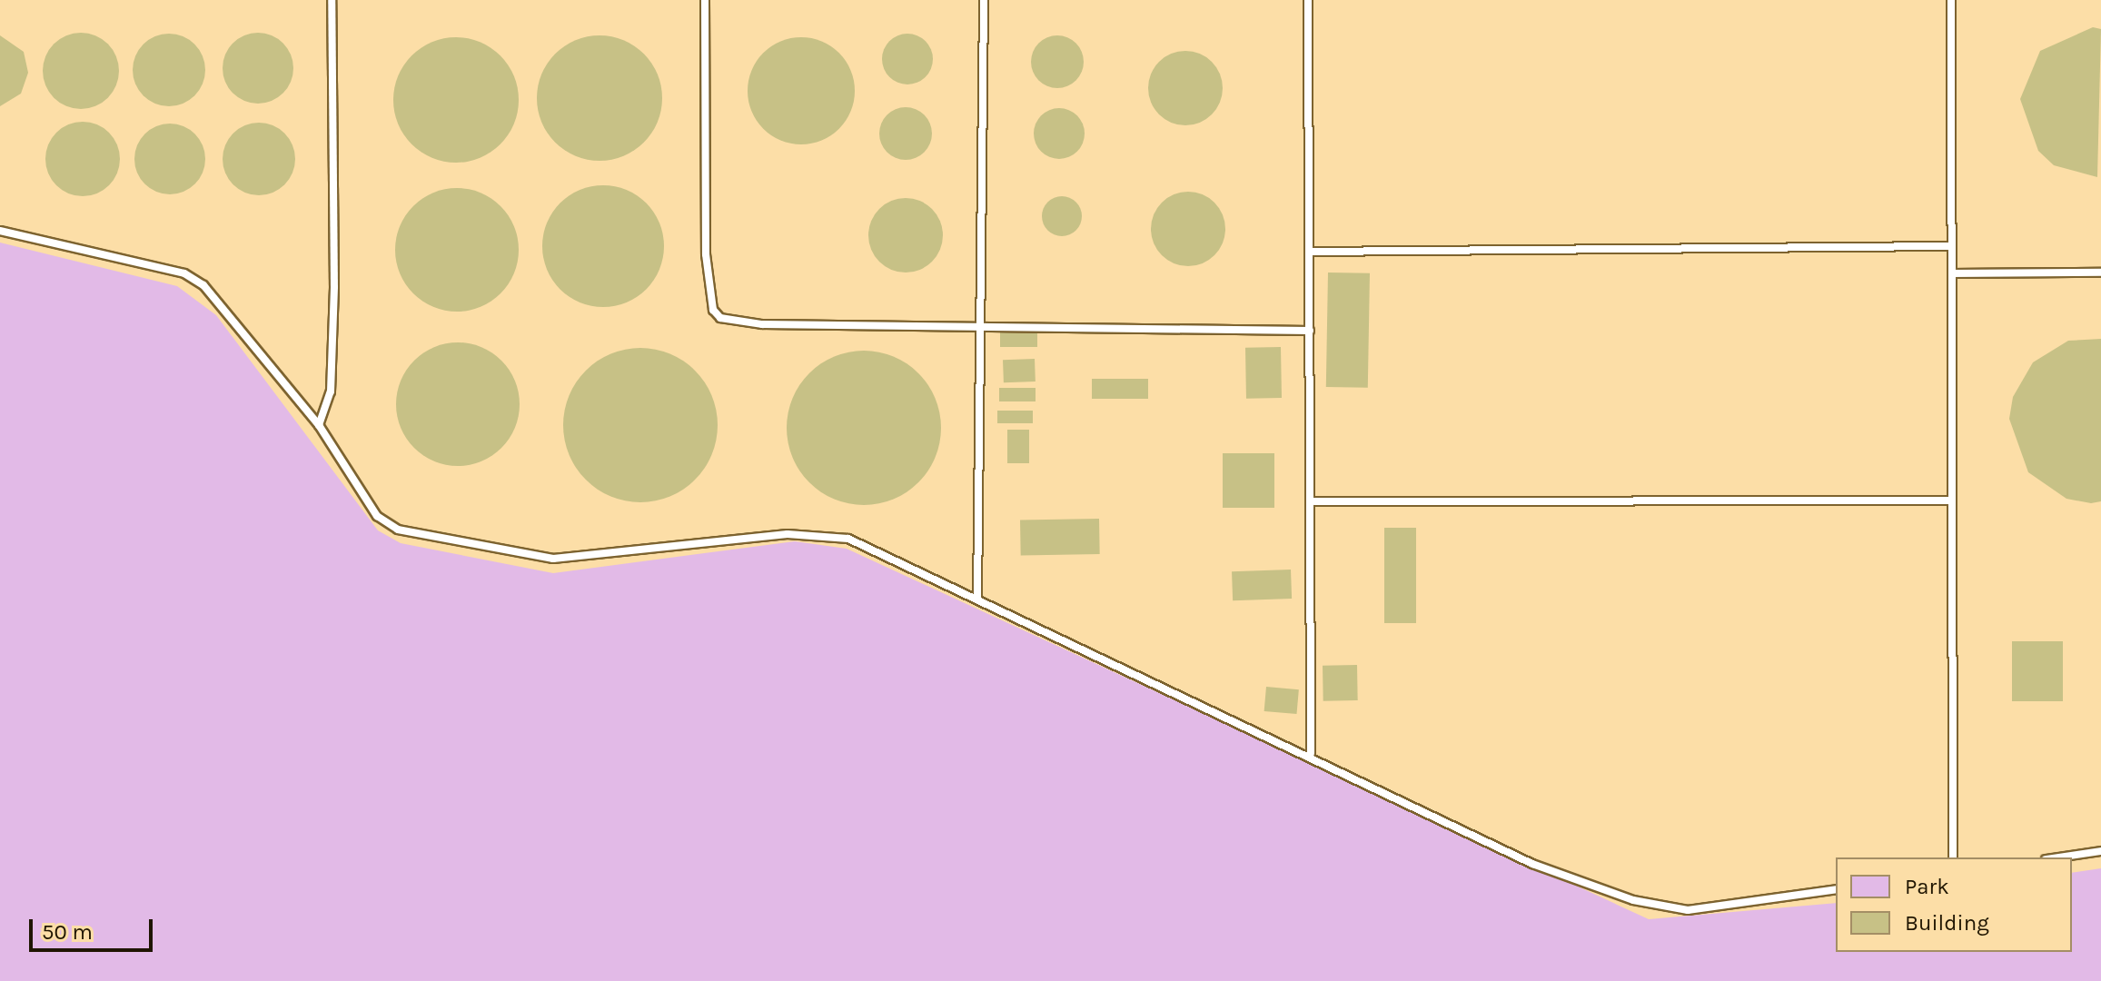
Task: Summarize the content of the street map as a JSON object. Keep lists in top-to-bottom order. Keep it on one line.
{"legend":["Park","Building"],"scale_bar":"50 m"}
